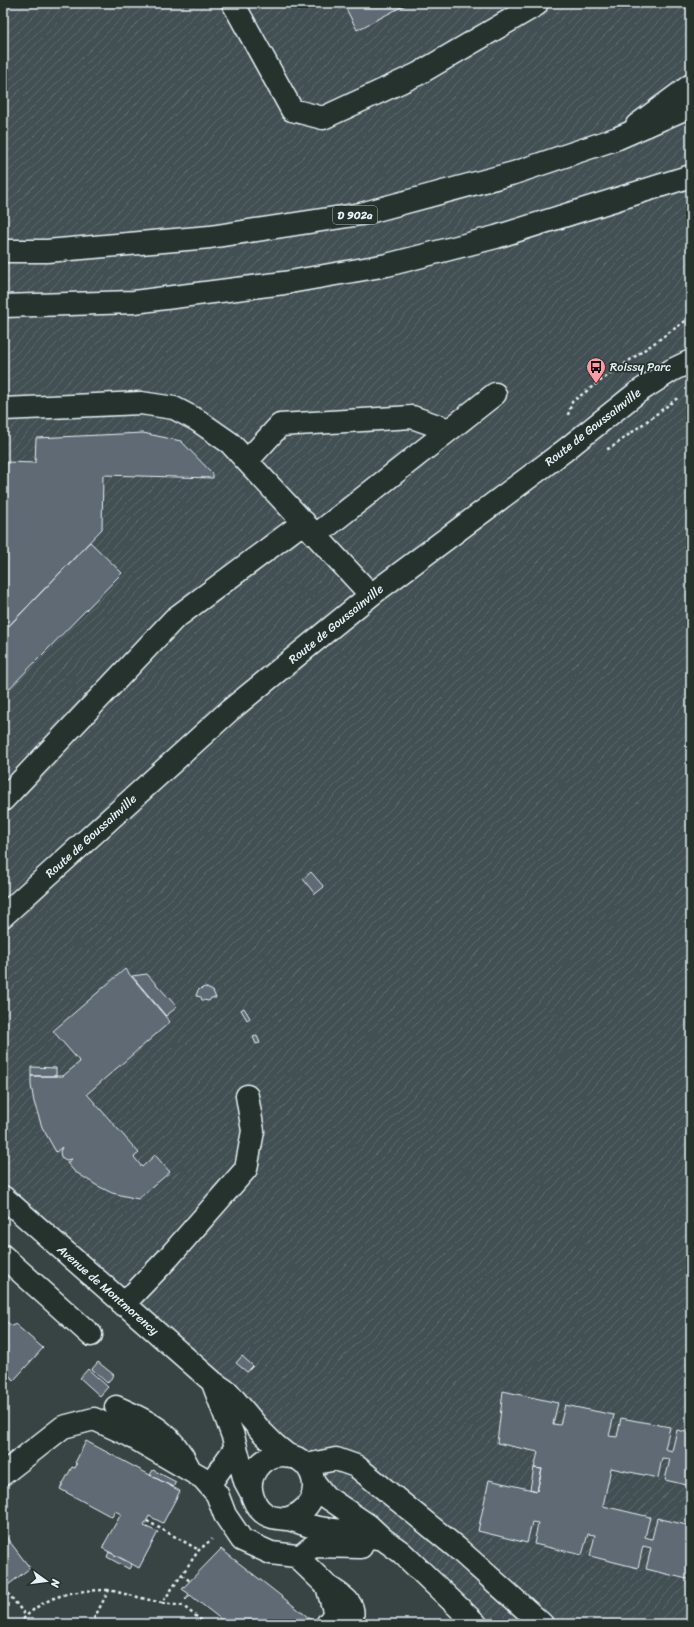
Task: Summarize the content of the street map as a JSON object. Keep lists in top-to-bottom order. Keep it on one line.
{"streets":{"street":["D 902a","Route de Goussainville","Avenue de Montmorency"]},"places":{"bus stop":["Roissy Parc"]},"north":"right"}
